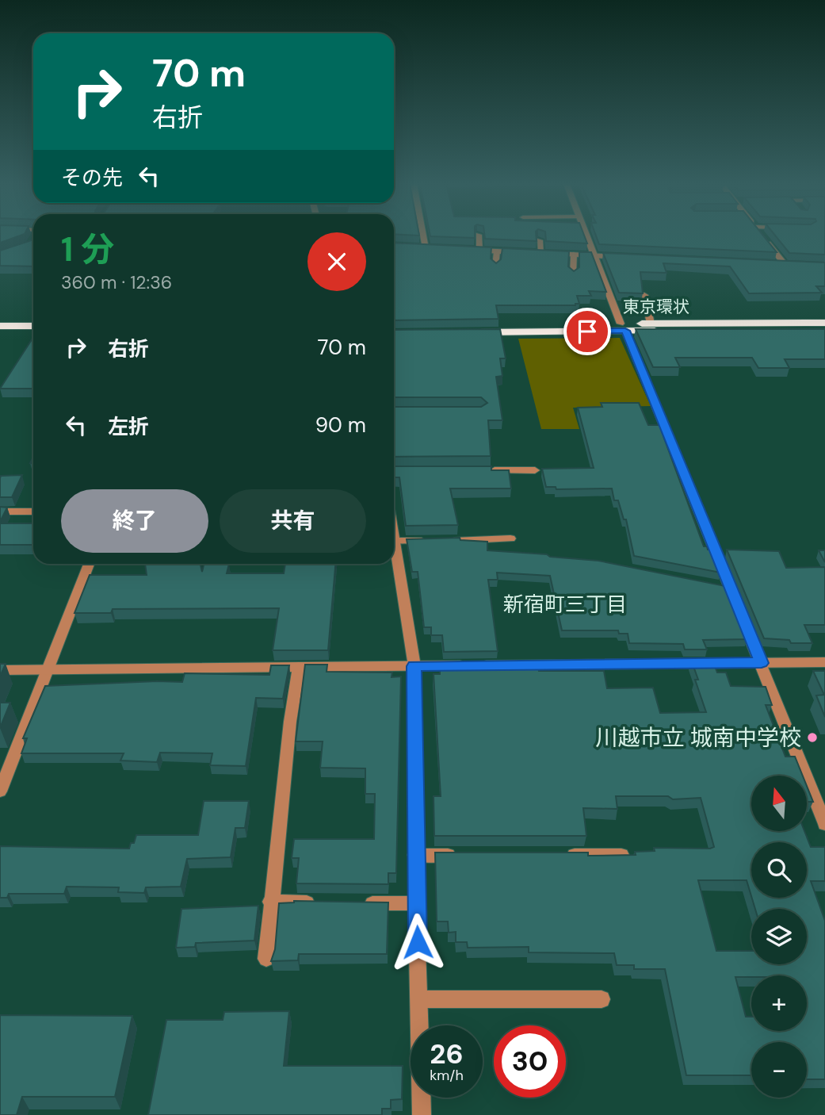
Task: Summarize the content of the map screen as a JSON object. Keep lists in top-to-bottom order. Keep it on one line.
{"streets":{"highway":["東京環状"]},"districts":["新宿町三丁目"],"places":["川越市立 城南中学校"],"north":"top","page":{"turn":["70 m","右折"],"then":"その先","heading":["1 分","360 m · 12:36"],"list":[{"name":"右折","value":"70 m"},{"name":"左折","value":"90 m"}],"buttons":["終了","共有"],"map_buttons":["+","−"],"speed":"26 km/h","limit":"30"}}
